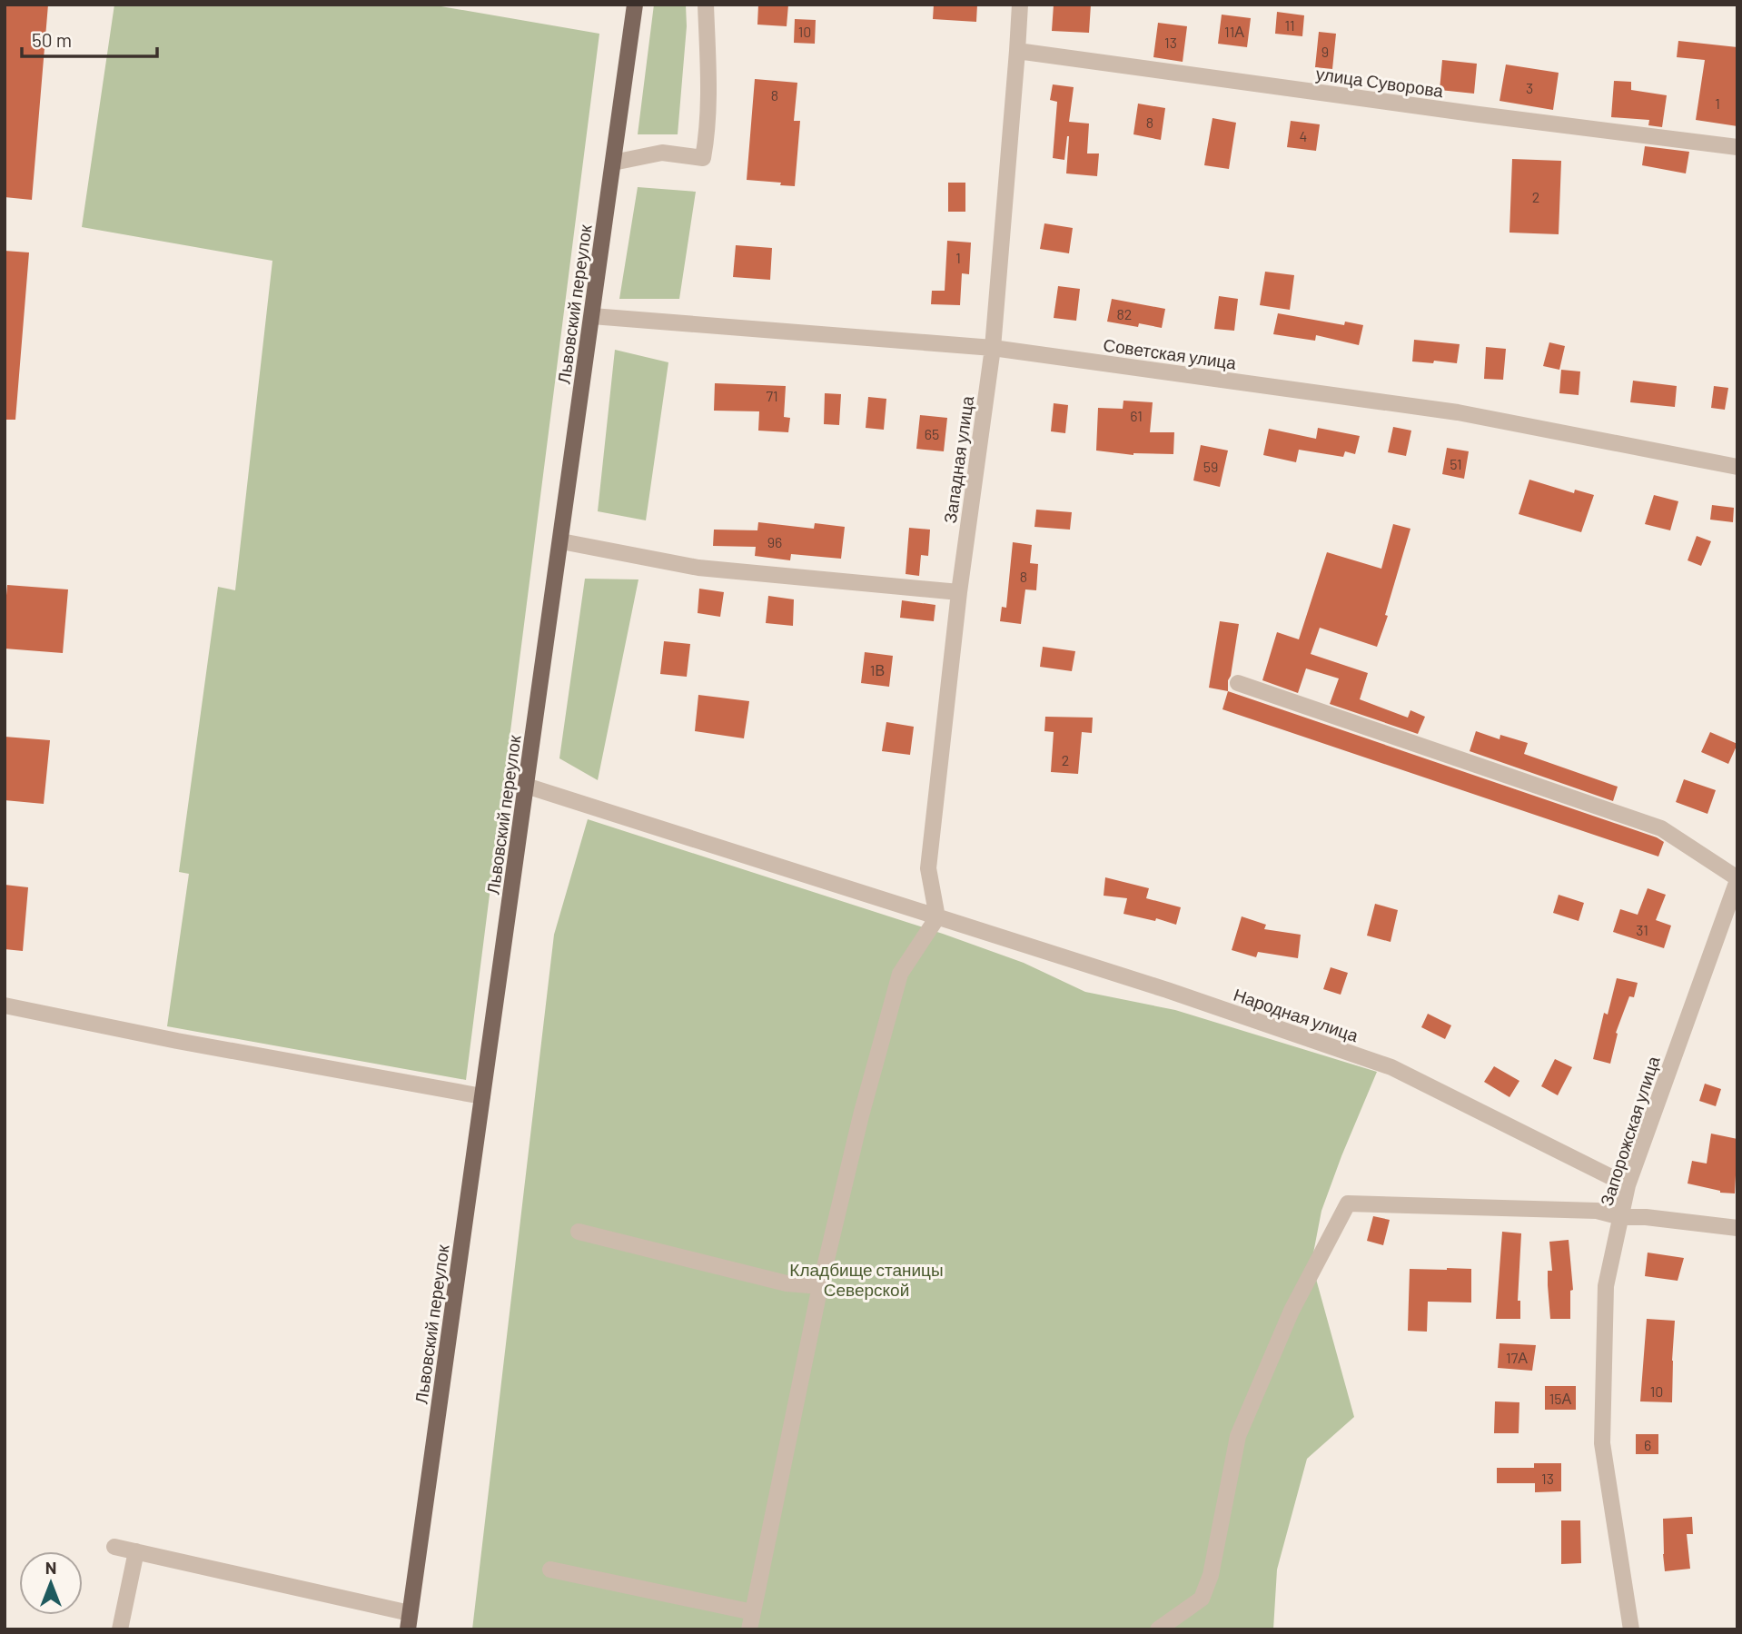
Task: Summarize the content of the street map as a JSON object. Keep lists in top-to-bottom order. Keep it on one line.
{"streets":{"main road":["Львовский переулок"],"street":["улица Суворова","Советская улица","Западная улица","Народная улица","Запорожская улица"]},"crossings":[["улица Суворова","Западная улица"],["Львовский переулок","Советская улица"],["Львовский переулок","Народная улица"],["Советская улица","Западная улица"],["Западная улица","Народная улица"],["Народная улица","Запорожская улица"]],"parks":["Кладбище станицы Северской"],"house_numbers":["11","10","11А","13","9","3","8","1","8","4","2","1","82","71","61","65","51","59","96","8","1В","2","31","17А","10","15А","6","13"],"scale_bar":"50 m","north":"top"}
